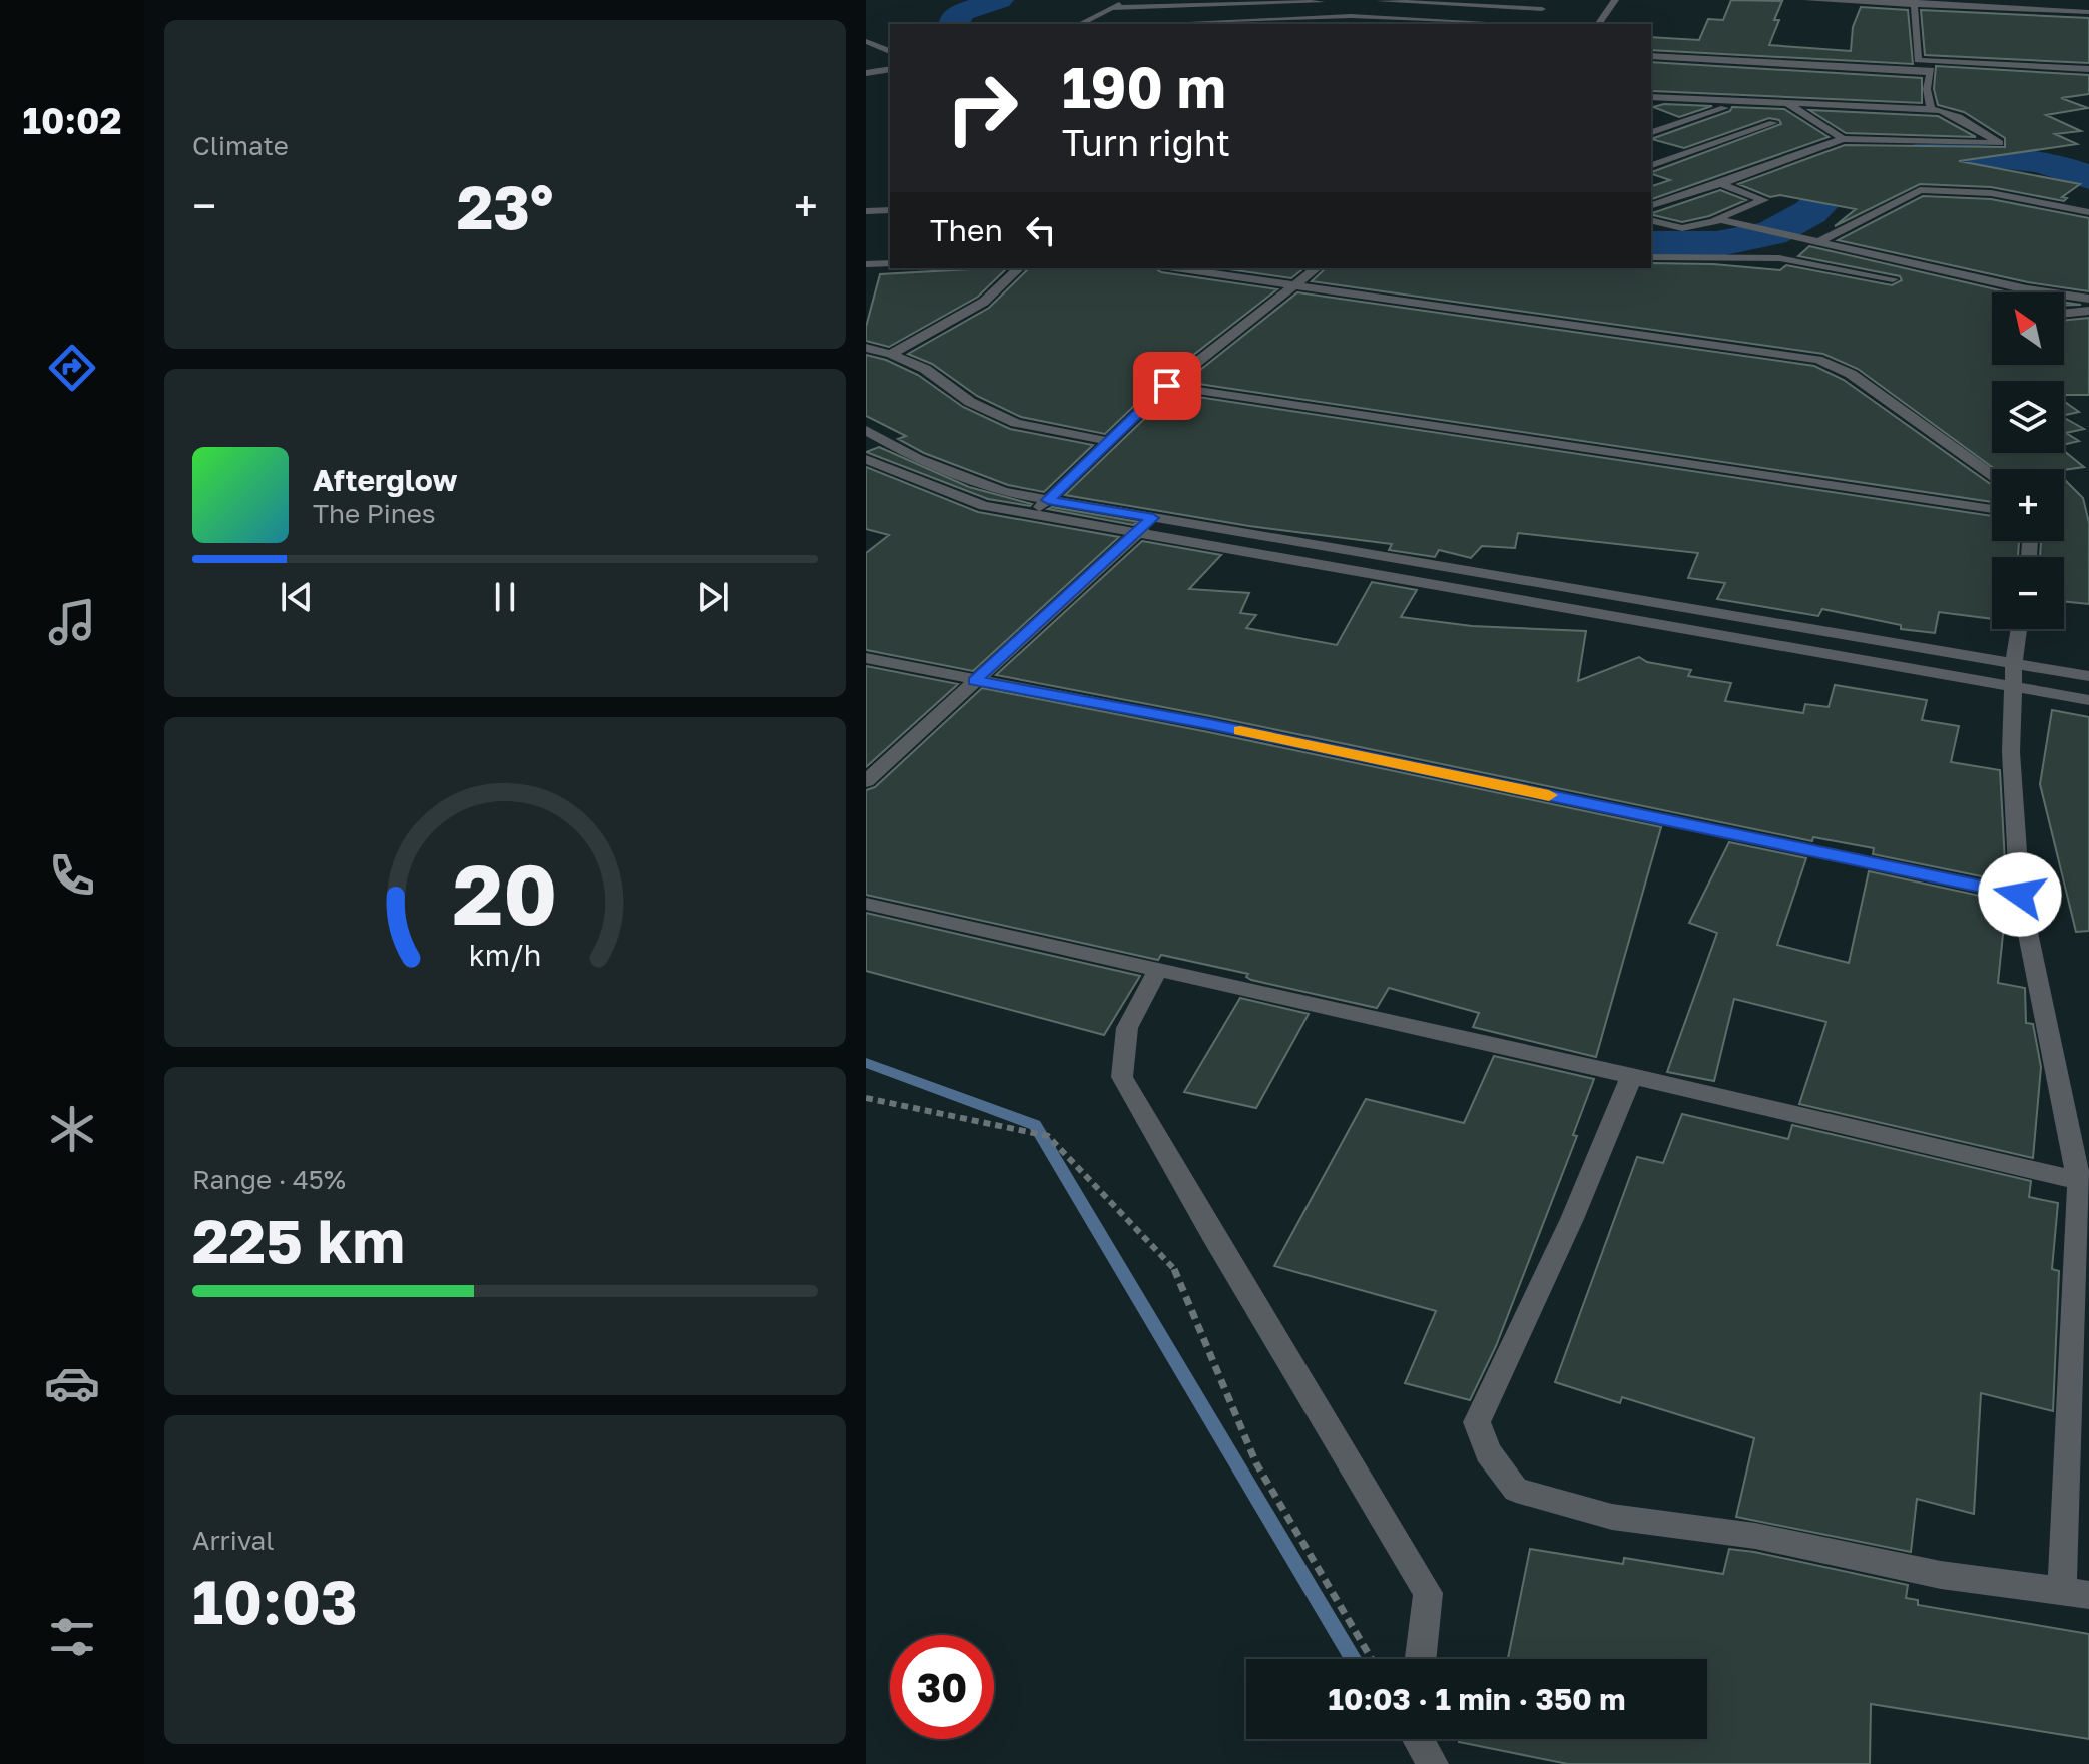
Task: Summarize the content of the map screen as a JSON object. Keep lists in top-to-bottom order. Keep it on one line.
{"north":"top left","page":{"tabs":"10:02","tile":["Climate",["Range · 45%","225 km"],["Arrival","10:03"]],"turn":["190 m","Turn right"],"heat":["−","23°","+"],"then":"Then","map_buttons":["+","−"],"song":["Afterglow","The Pines"],"limit":"30","trip":"10:03 · 1 min · 350 m","gauge":["20","km/h"]}}
